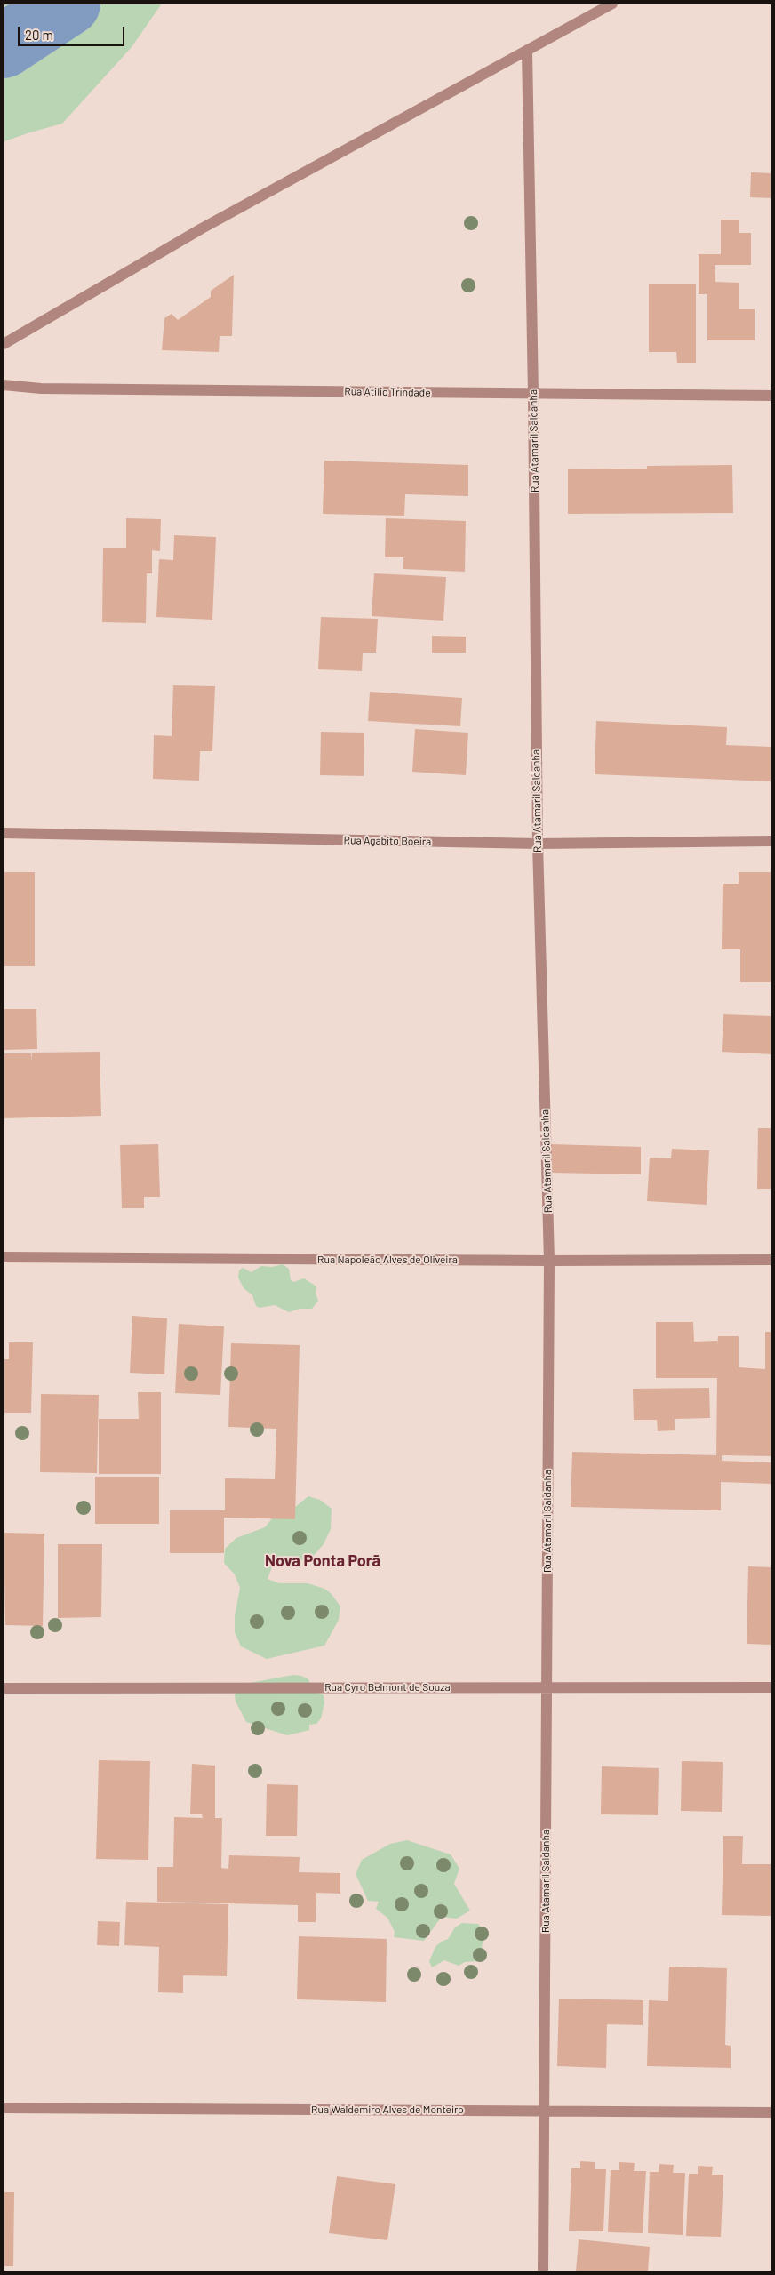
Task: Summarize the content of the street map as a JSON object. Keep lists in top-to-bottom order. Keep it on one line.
{"streets":{"street":["Rua Atilio Trindade","Rua Atamaril Saldanha","Rua Agabito Boeira","Rua Napoleão Alves de Oliveira","Rua Cyro Belmont de Souza","Rua Waldemiro Alves de Monteiro"]},"crossings":[["Rua Atilio Trindade","Rua Atamaril Saldanha"],["Rua Atamaril Saldanha","Rua Agabito Boeira"],["Rua Atamaril Saldanha","Rua Napoleão Alves de Oliveira"],["Rua Atamaril Saldanha","Rua Cyro Belmont de Souza"],["Rua Atamaril Saldanha","Rua Waldemiro Alves de Monteiro"]],"districts":["Nova Ponta Porã"],"scale_bar":"20 m"}
